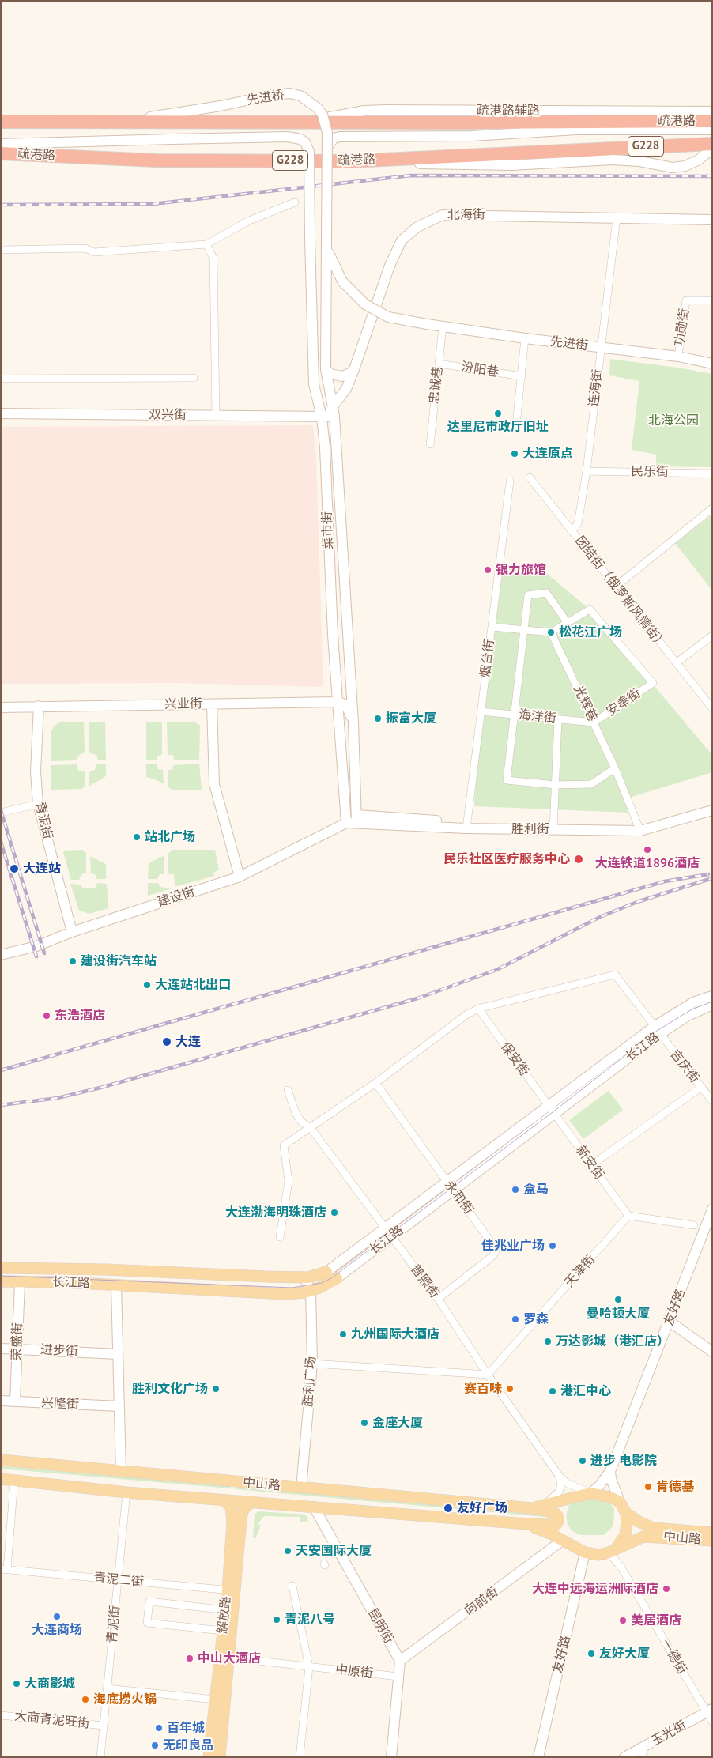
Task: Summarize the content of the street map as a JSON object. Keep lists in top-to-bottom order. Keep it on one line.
{"streets":{"highway":["疏港路","G228"],"main road":["长江路","中山路","解放路"],"street":["先进桥","疏港路辅路","北海街","功勋街","先进街","汾阳巷","忠诚巷","连海街","双兴街","民乐街","菜市街","团结街（俄罗斯风情街）","烟台街","安奉街","光辉巷","兴业街","海洋街","青泥街","胜利街","建设街","保安街","吉庆街","新安街","永和街","天津街","普照街","友好路","荣盛街","进步街","胜利广场","兴隆街","青泥二街","向前街","昆明街","一德街","中原街","大商青泥旺街","玉光街"]},"crossings":[["先进桥","疏港路辅路"],["先进桥","疏港路"],["先进桥","先进街"],["疏港路辅路","疏港路"],["北海街","连海街"],["北海街","双兴街"],["北海街","菜市街"],["功勋街","先进街"],["先进街","忠诚巷"],["先进街","连海街"],["汾阳巷","忠诚巷"],["连海街","民乐街"],["连海街","团结街（俄罗斯风情街）"],["双兴街","菜市街"],["菜市街","兴业街"],["菜市街","胜利街"],["菜市街","建设街"],["烟台街","海洋街"],["烟台街","胜利街"],["安奉街","光辉巷"],["安奉街","海洋街"],["光辉巷","海洋街"],["光辉巷","胜利街"],["兴业街","青泥街"],["青泥街","建设街"],["青泥街","中山路"],["青泥街","青泥二街"],["青泥街","大商青泥旺街"],["胜利街","建设街"],["长江路","保安街"],["长江路","吉庆街"],["长江路","新安街"],["长江路","永和街"],["长江路","普照街"],["长江路","荣盛街"],["长江路","胜利广场"],["保安街","吉庆街"],["保安街","新安街"],["新安街","天津街"],["永和街","普照街"],["天津街","普照街"],["荣盛街","进步街"],["荣盛街","兴隆街"],["胜利广场","中山路"],["中山路","解放路"],["中山路","昆明街"],["青泥二街","解放路"],["向前街","昆明街"],["解放路","中原街"],["一德街","玉光街"]],"parks":["北海公园"],"places":["达里尼市政厅旧址","大连原点","银力旅馆","松花江广场","振富大厦","站北广场","大连铁道1896酒店","民乐社区医疗服务中心","大连站","建设街汽车站","大连站北出口","东浩酒店","大连","盒马","大连渤海明珠酒店","佳兆业广场","曼哈顿大厦","罗森","九州国际大酒店","万达影城（港汇店）","胜利文化广场","赛百味","港汇中心","金座大厦","进步 电影院","肯德基","友好广场","天安国际大厦","大连中远海运洲际酒店","大连商场","青泥八号","美居酒店","友好大厦","中山大酒店","大商影城","海底捞火锅","百年城","无印良品"]}
